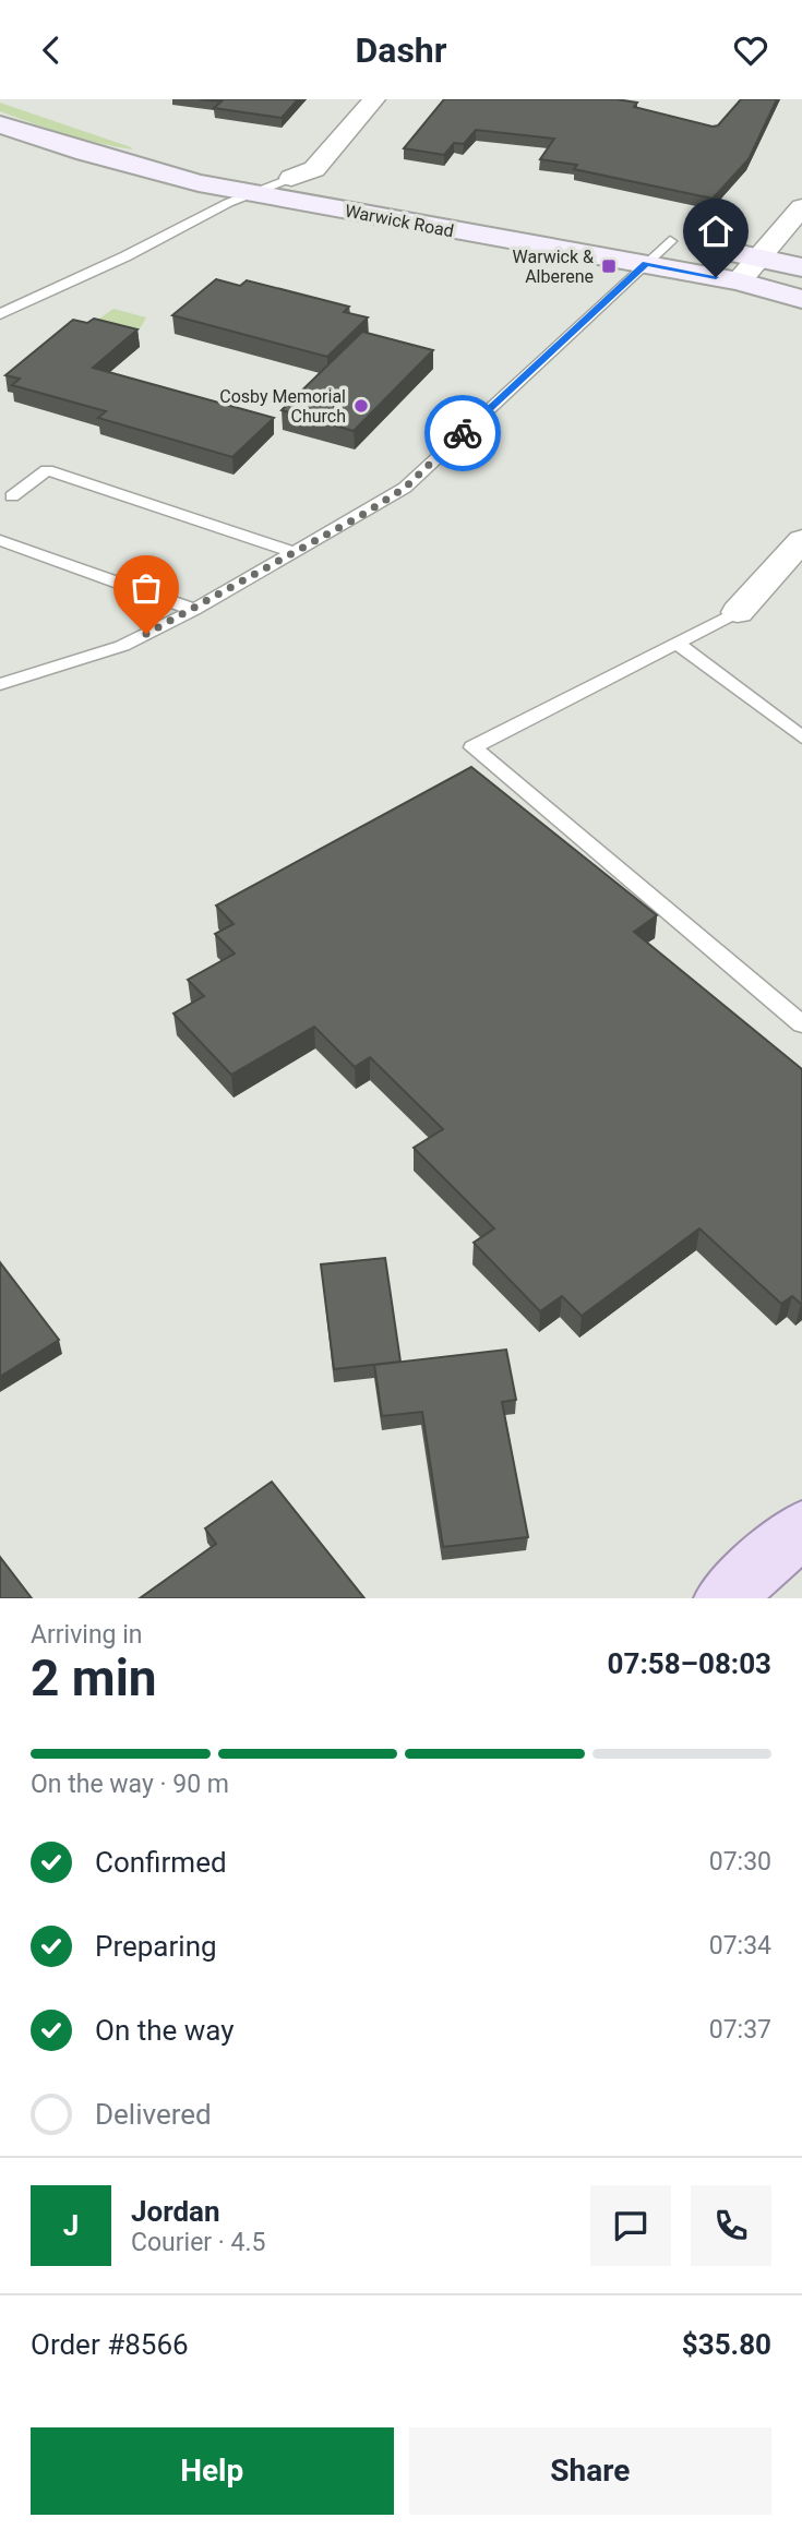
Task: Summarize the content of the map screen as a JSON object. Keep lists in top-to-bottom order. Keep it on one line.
{"streets":{"main road":["Warwick Road"]},"places":{"transit":["Warwick & Alberene"],"other":["Cosby Memorial Church"]},"page":{"header":"Dashr","heading":["2 min","Arriving in","07:58–08:03"],"panel":["Jordan","Courier · 4.5","Order #8566","$35.80"],"bar":"On the way · 90 m","list":[["Confirmed","07:30"],["Preparing","07:34"],["On the way","07:37"],"Delivered"],"round":"J","buttons":["Help","Share"]}}
